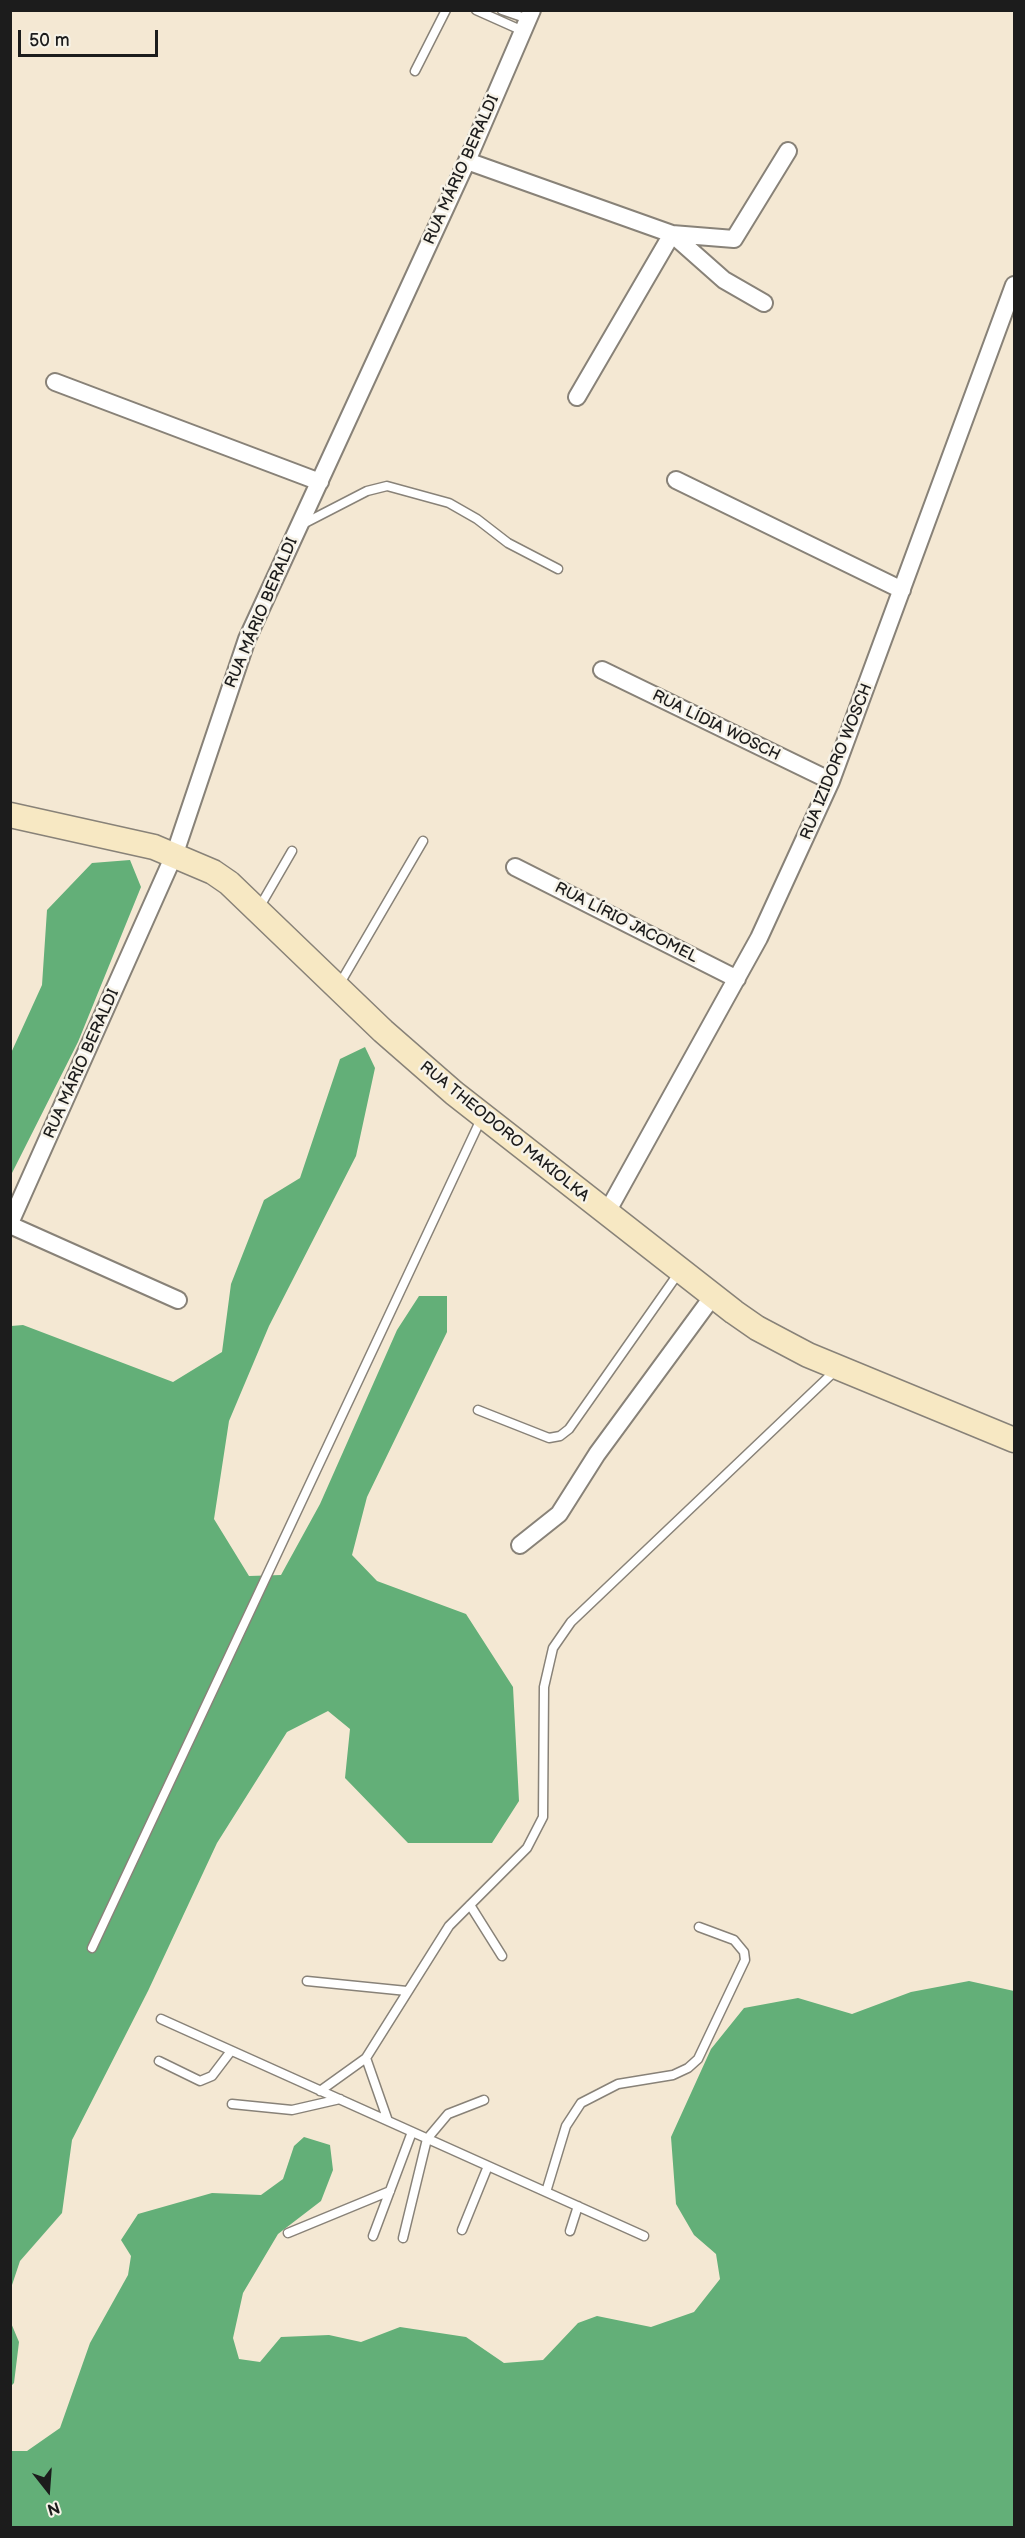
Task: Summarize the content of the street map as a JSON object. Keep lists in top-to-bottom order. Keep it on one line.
{"streets":{"main road":["RUA THEODORO MAKIOLKA"],"street":["RUA MÁRIO BERALDI","RUA LÍDIA WOSCH","RUA IZIDORO WOSCH","RUA LÍRIO JACOMEL"]},"crossings":[["RUA MÁRIO BERALDI","RUA THEODORO MAKIOLKA"],["RUA LÍDIA WOSCH","RUA IZIDORO WOSCH"],["RUA IZIDORO WOSCH","RUA LÍRIO JACOMEL"],["RUA IZIDORO WOSCH","RUA THEODORO MAKIOLKA"]],"scale_bar":"50 m","north":"bottom"}
